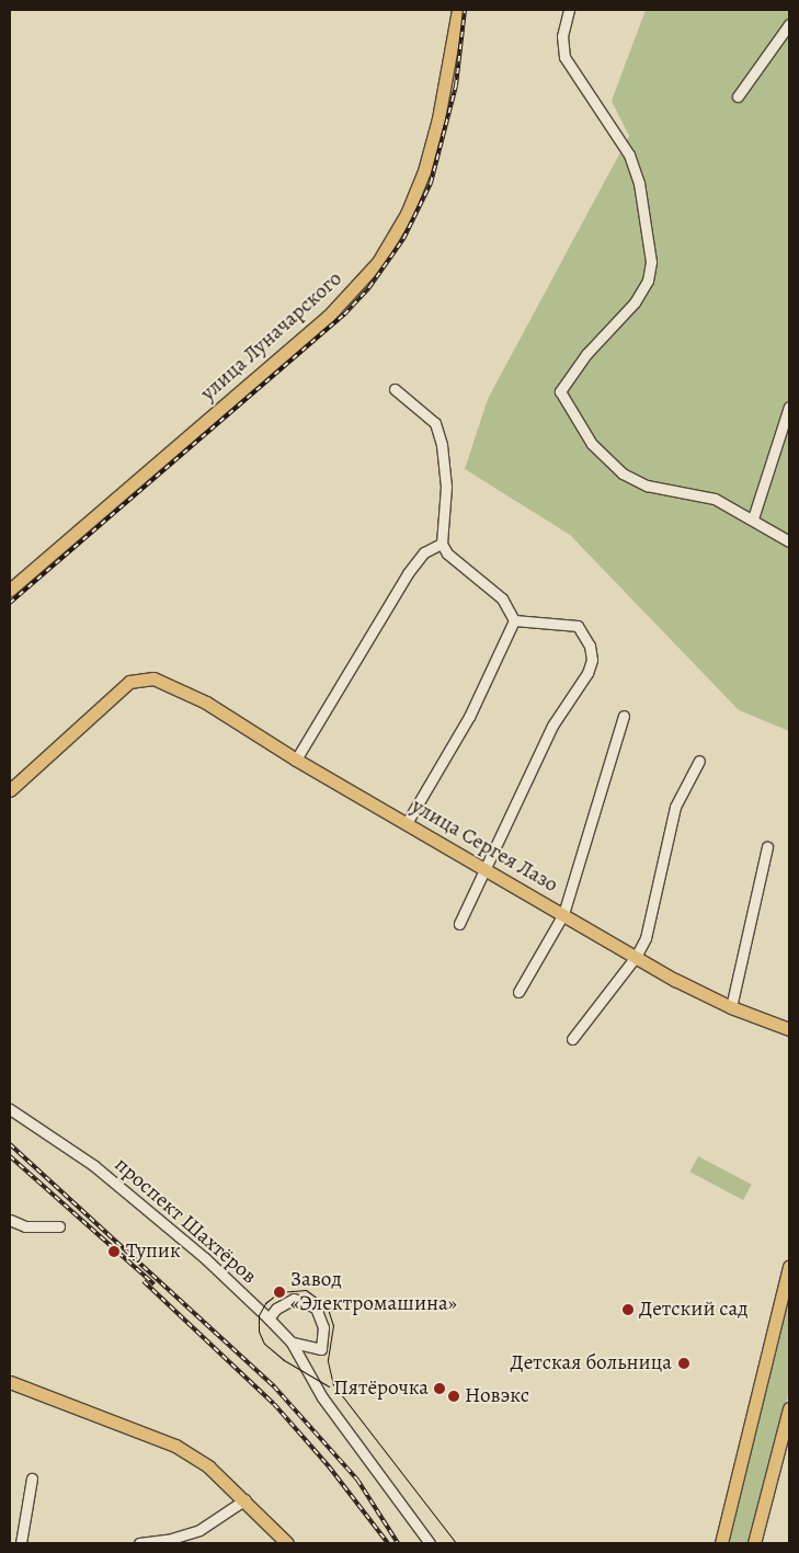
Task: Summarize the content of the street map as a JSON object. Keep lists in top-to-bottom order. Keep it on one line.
{"streets":{"main road":["улица Луначарского","улица Сергея Лазо"],"street":["проспект Шахтёров"]},"places":["Тупик","Завод «Электромашина»","Детский сад","Детская больница","Пятёрочка","Новэкс"]}
